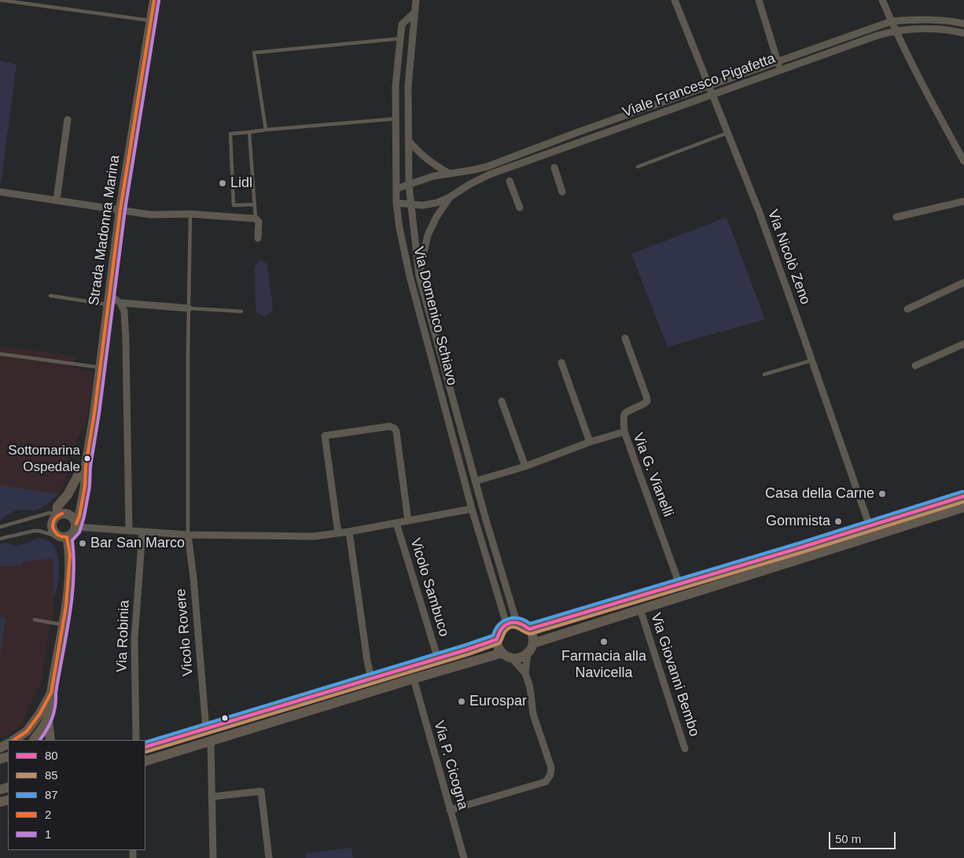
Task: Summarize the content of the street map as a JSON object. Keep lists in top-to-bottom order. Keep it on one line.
{"streets":{"street":["Viale Francesco Pigafetta","Strada Madonna Marina","Via Nicolò Zeno","Via Domenico Schiavo","Via G. Vianelli","Vicolo Sambuco","Vicolo Rovere","Via Robinia","Via Giovanni Bembo","Via P. Cicogna"]},"crossings":[["Viale Francesco Pigafetta","Via Nicolò Zeno"],["Viale Francesco Pigafetta","Via Domenico Schiavo"],["Via Domenico Schiavo","Via G. Vianelli"]],"places":["Lidl","Sottomarina Ospedale","Casa della Carne","Gommista","Bar San Marco","Farmacia alla Navicella","Eurospar"],"lines":["transit line 2","transit line 1","transit line 87","transit line 80","transit line 85"],"legend":["80","85","87","2","1"],"scale_bar":"50 m"}
